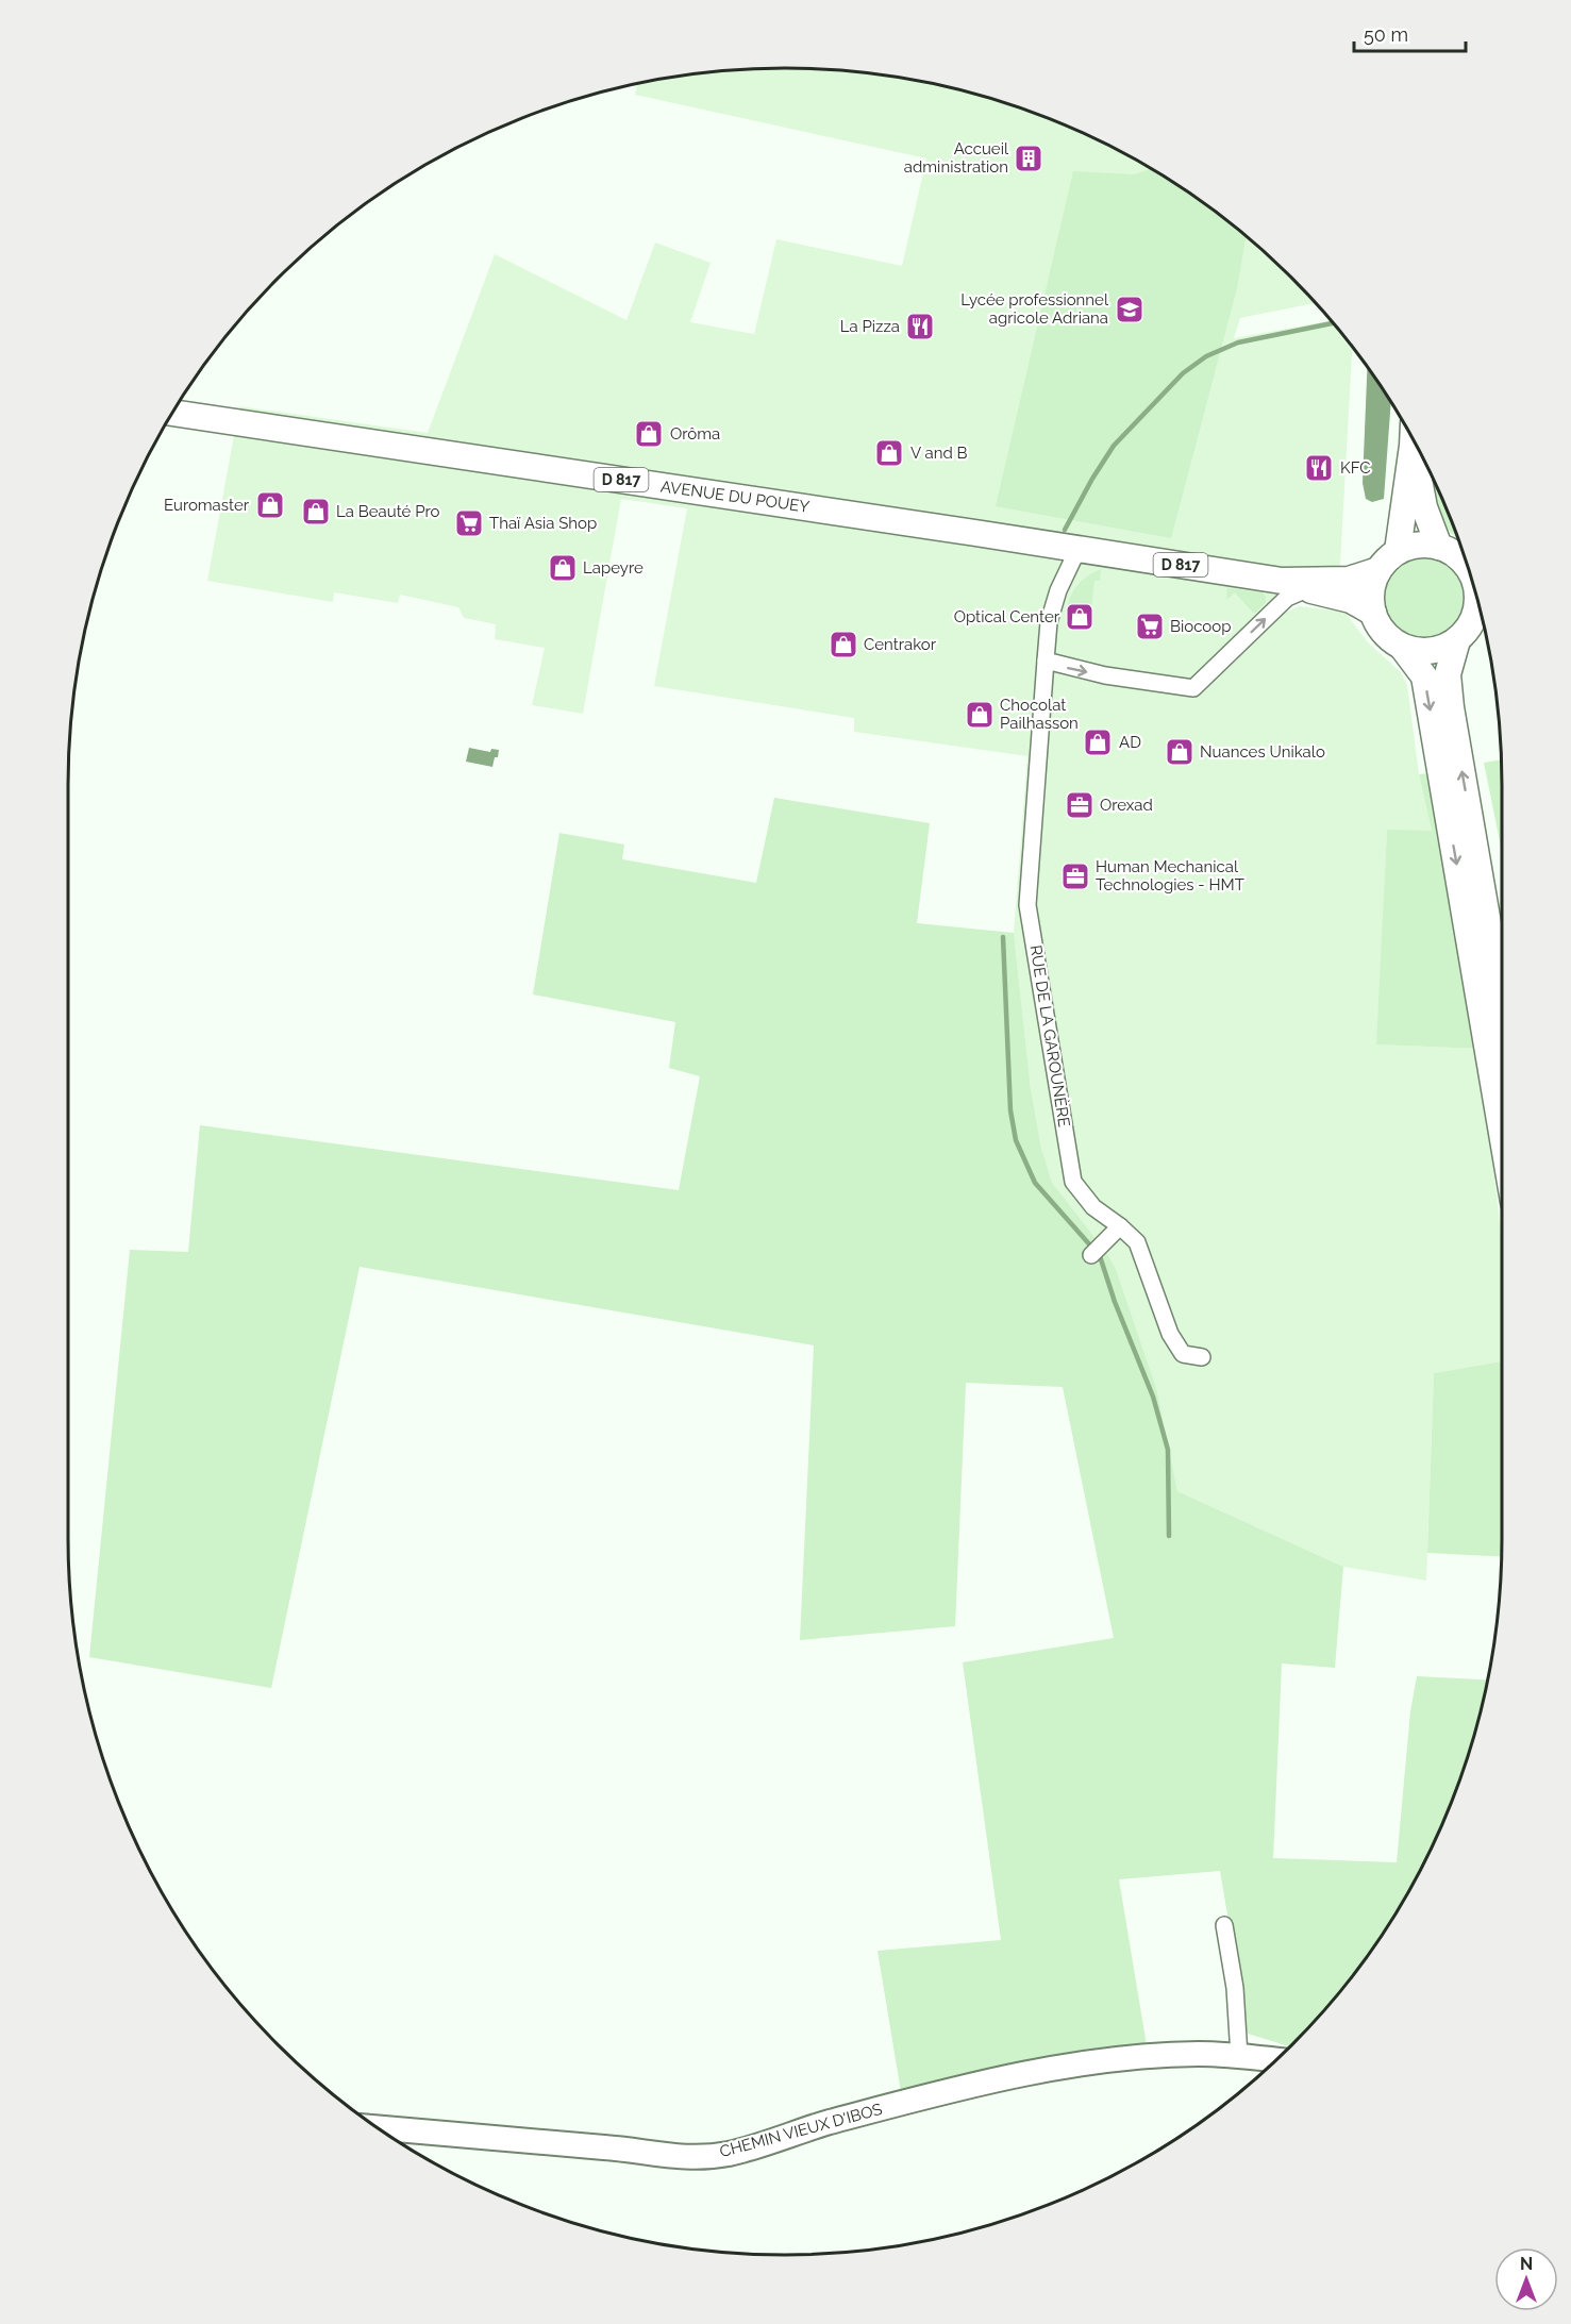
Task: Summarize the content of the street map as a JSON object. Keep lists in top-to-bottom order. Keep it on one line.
{"streets":{"main road":["D 817","AVENUE DU POUEY"],"street":["RUE DE LA GAROUNÈRE","CHEMIN VIEUX D'IBOS"]},"crossings":[["D 817","AVENUE DU POUEY"],["D 817","RUE DE LA GAROUNÈRE"],["AVENUE DU POUEY","RUE DE LA GAROUNÈRE"]],"places":{"building":["Accueil administration"],"school or university":["Lycée professionnel agricole Adriana"],"restaurant":["La Pizza","KFC"],"shop":["Orôma","V and B","Euromaster","La Beauté Pro","Lapeyre","Optical Center","Centrakor","Chocolat Pailhasson","AD","Nuances Unikalo"],"supermarket":["Thaï Asia Shop","Biocoop"],"office":["Orexad","Human Mechanical Technologies - HMT"]},"scale_bar":"50 m","north":"top"}
